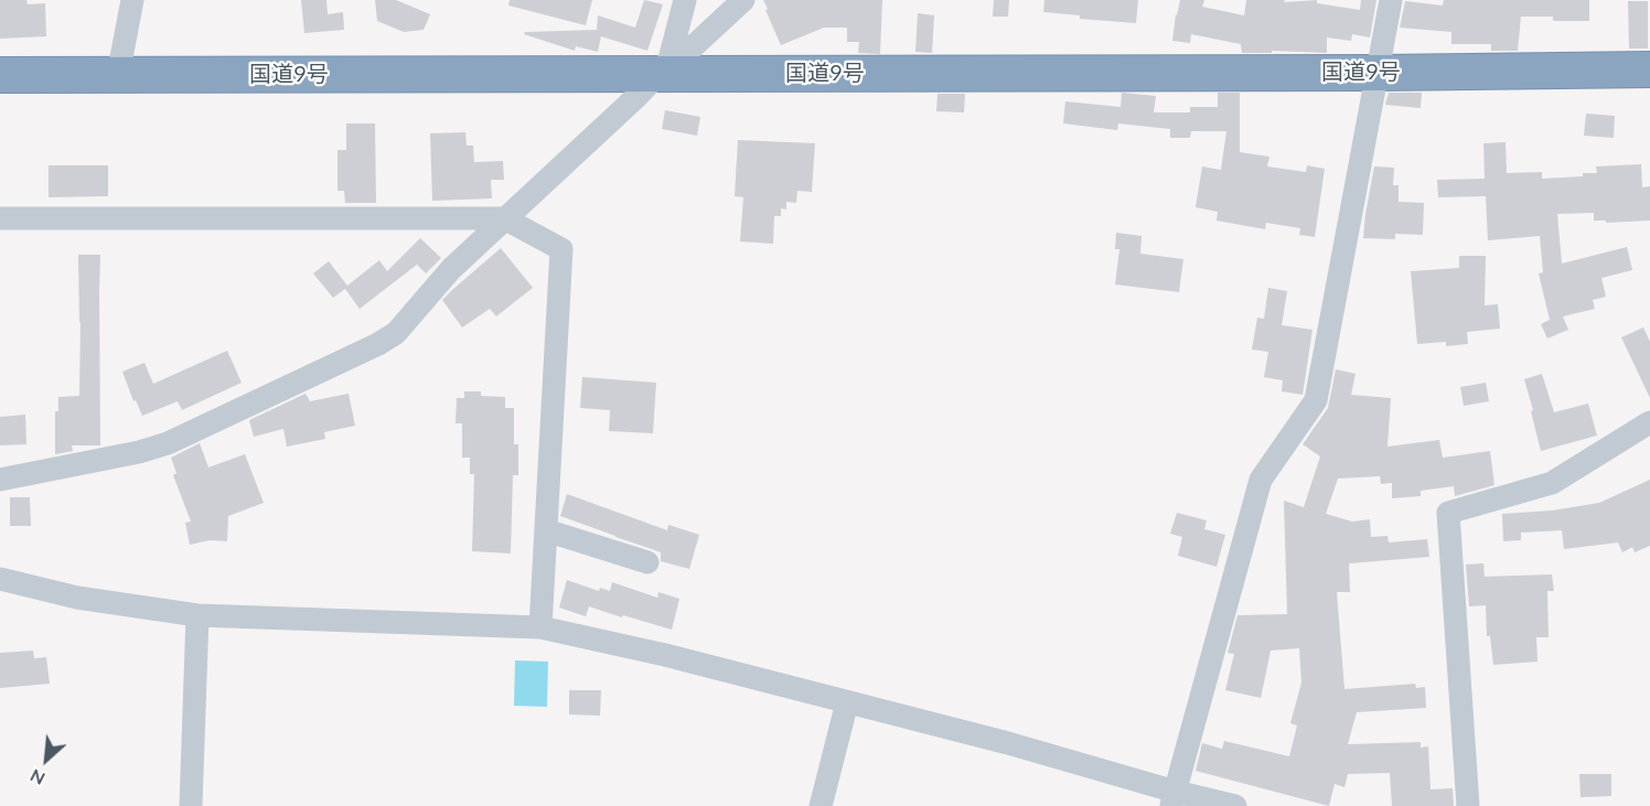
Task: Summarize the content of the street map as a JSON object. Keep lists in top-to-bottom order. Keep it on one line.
{"streets":{"highway":["国道9号"]},"north":"bottom left"}
